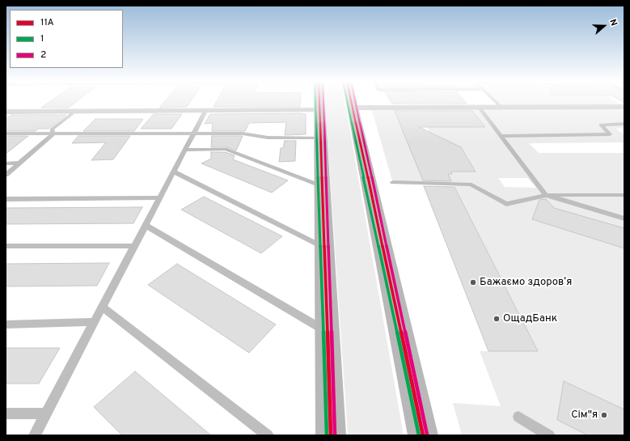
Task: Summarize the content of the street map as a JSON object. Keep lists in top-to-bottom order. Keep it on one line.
{"places":["Бажаємо здоровʼя","ОщадБанк","Сім\"я"],"lines":["transit line 11А","transit line 1","transit line 2"],"legend":["11А","1","2"],"north":"right"}
